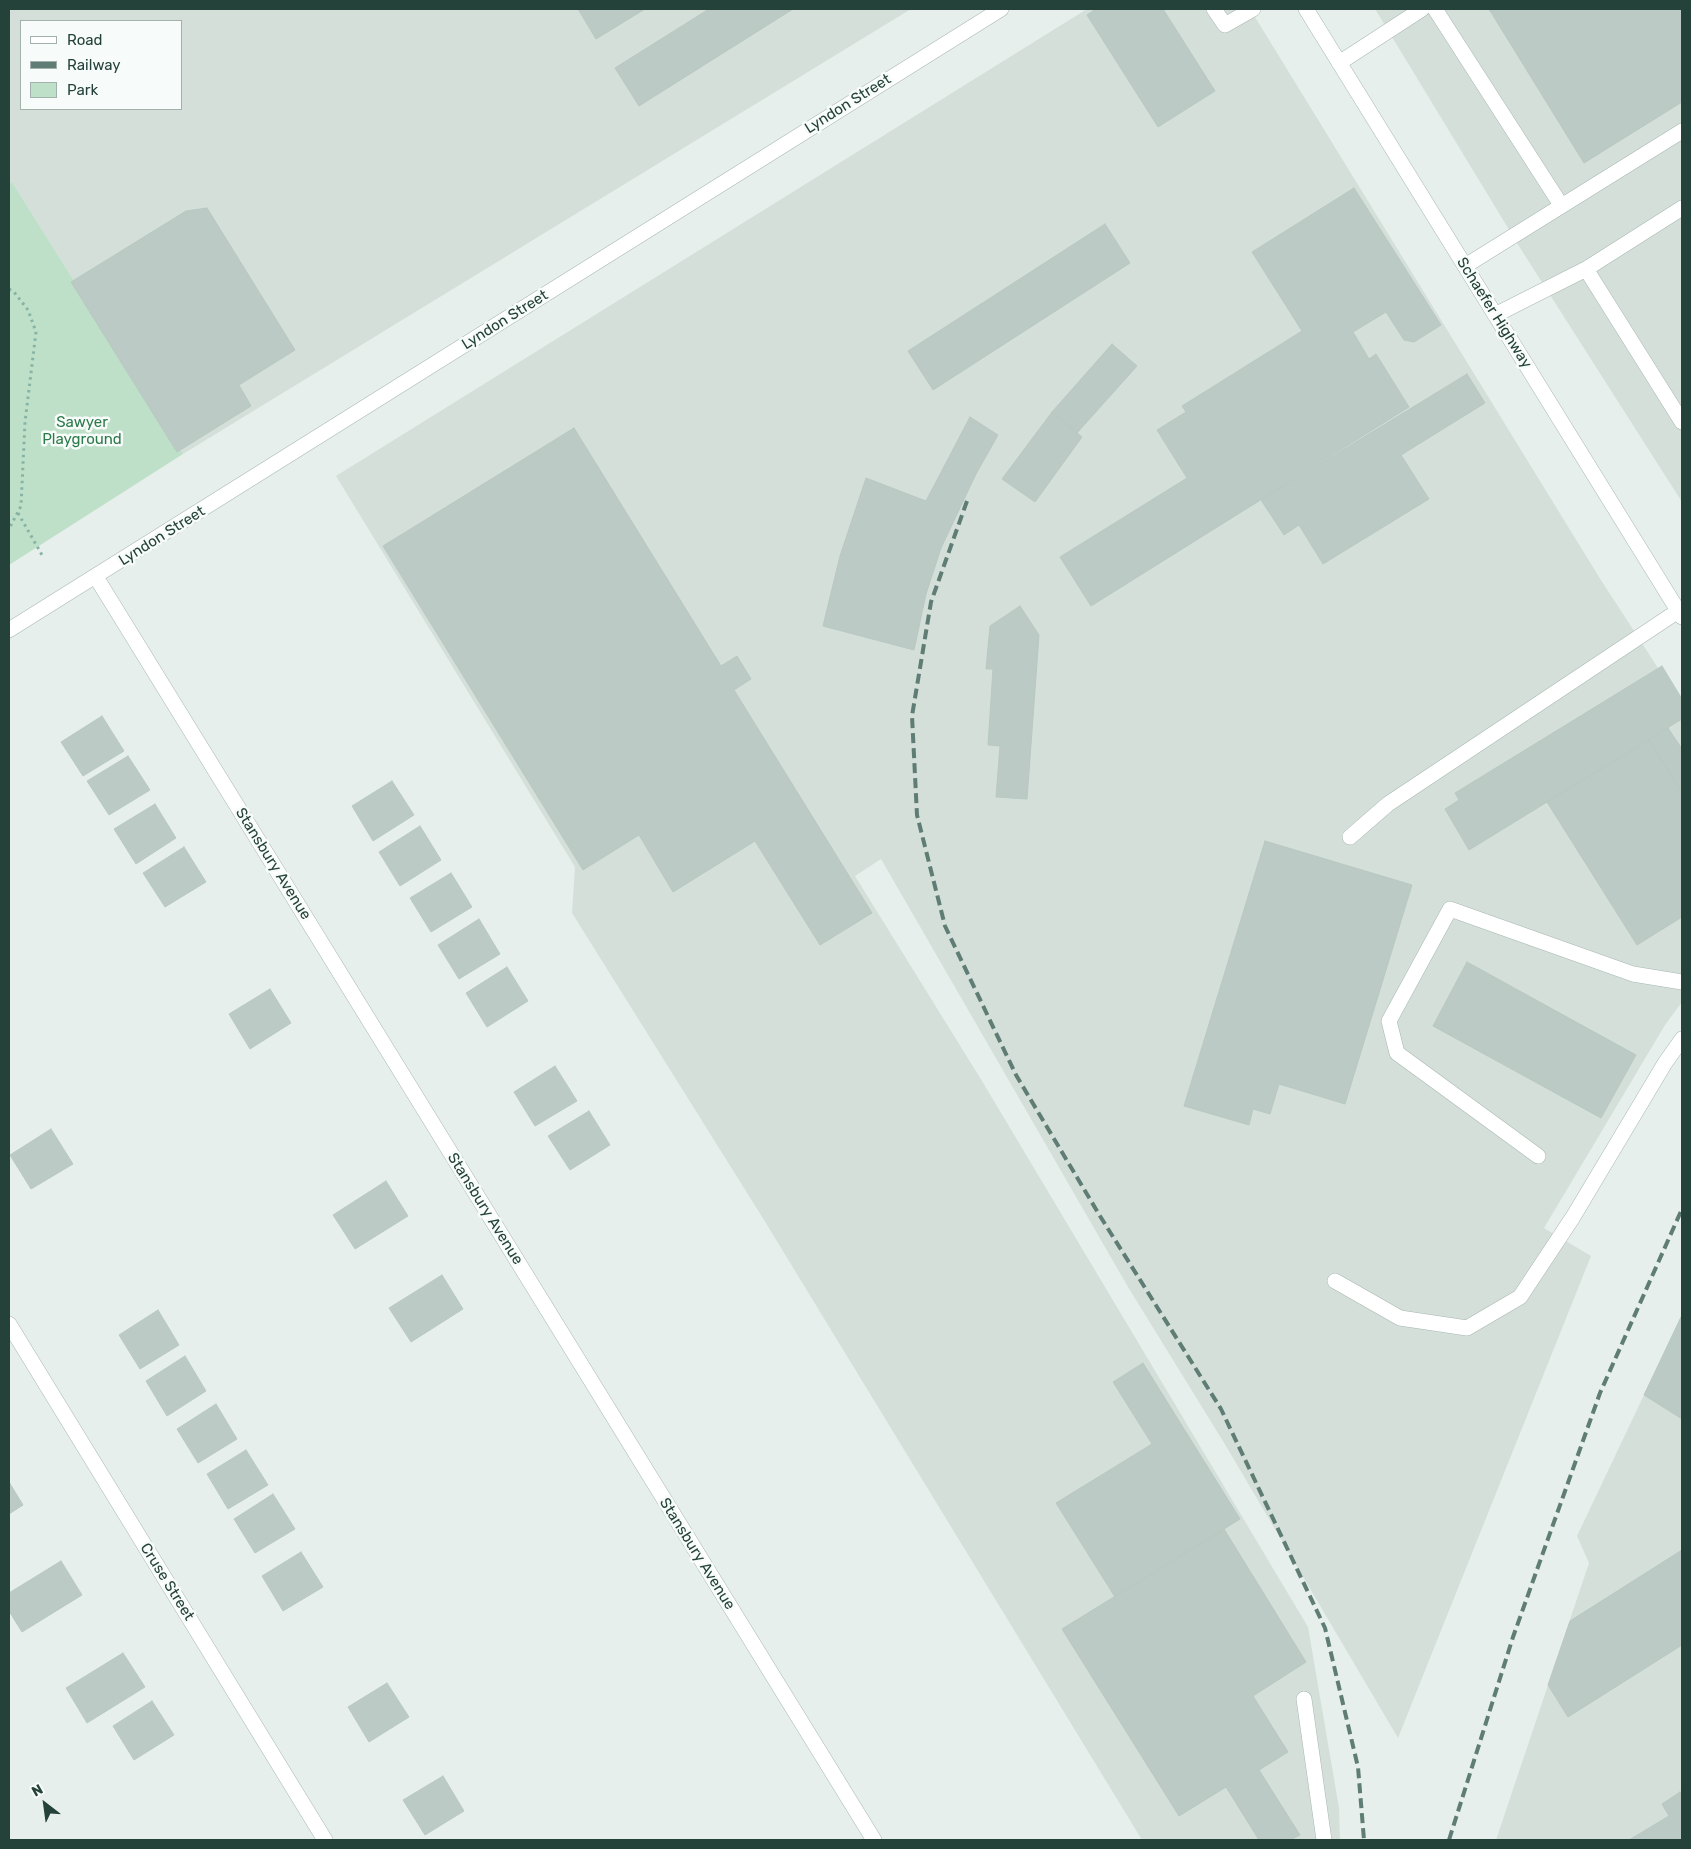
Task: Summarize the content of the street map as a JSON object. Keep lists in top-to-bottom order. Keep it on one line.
{"streets":{"street":["Lyndon Street","Schaefer Highway","Stansbury Avenue","Cruse Street"]},"crossings":[["Lyndon Street","Stansbury Avenue"]],"parks":["Sawyer Playground"],"legend":["Road","Railway","Park"],"north":"top left"}
